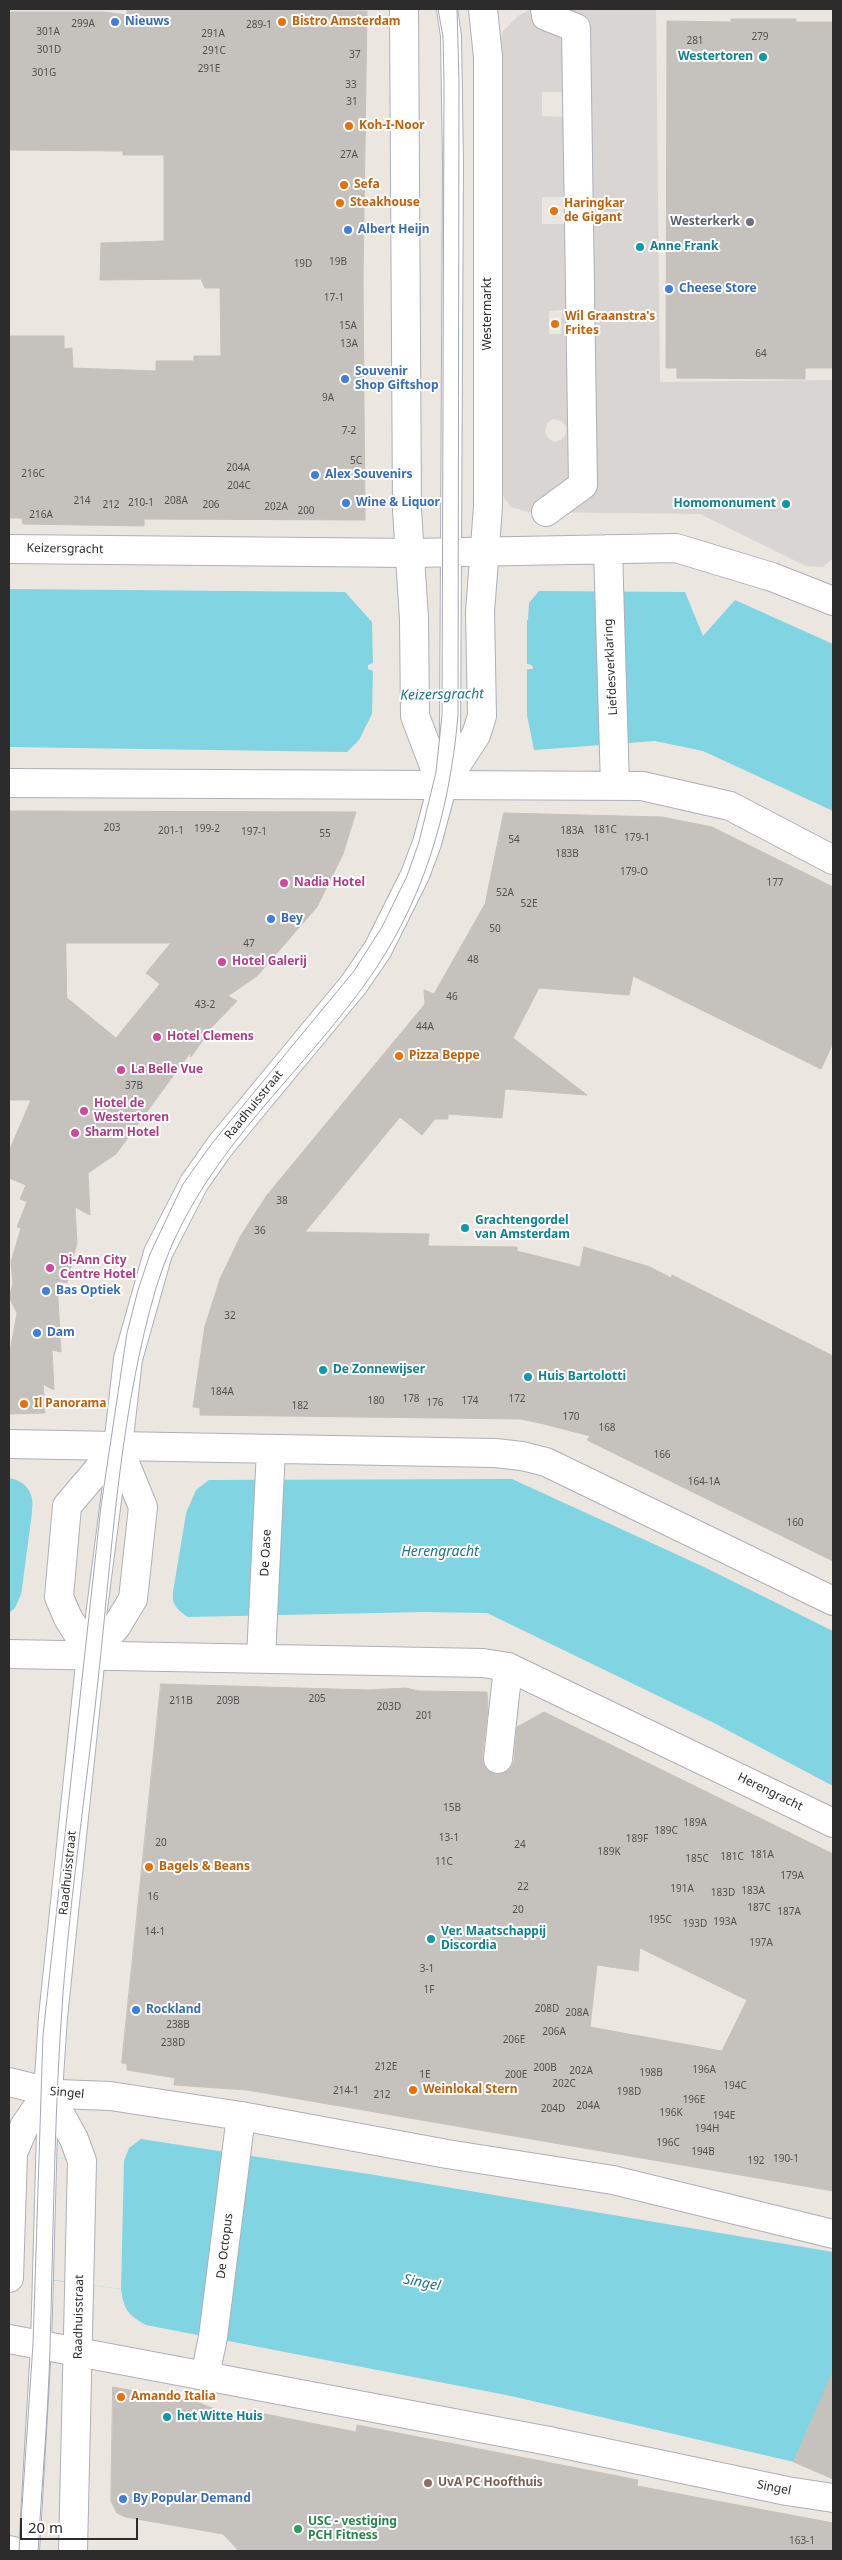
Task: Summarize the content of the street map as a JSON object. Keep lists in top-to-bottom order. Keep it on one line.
{"streets":{"street":["Westermarkt","Keizersgracht","Liefdesverklaring","Raadhuisstraat","De Oase","Herengracht","Singel","De Octopus"]},"crossings":[["Westermarkt","Keizersgracht"],["Westermarkt","Raadhuisstraat"],["Keizersgracht","Liefdesverklaring"],["Keizersgracht","Raadhuisstraat"],["Raadhuisstraat","Herengracht"],["Raadhuisstraat","Singel"],["De Oase","Herengracht"],["Singel","De Octopus"]],"water":["Keizersgracht","Herengracht","Singel"],"places":["Nieuws","Bistro Amsterdam","Westertoren","Koh-I-Noor","Sefa","Steakhouse","Haringkar de Gigant","Westerkerk","Albert Heijn","Anne Frank","Cheese Store","Wil Graanstra's Frites","Souvenir Shop Giftshop","Alex Souvenirs","Wine & Liquor","Homomonument","Nadia Hotel","Bey","Hotel Galerij","Hotel Clemens","Pizza Beppe","La Belle Vue","Hotel de Westertoren","Sharm Hotel","Grachtengordel van Amsterdam","Di-Ann City Centre Hotel","Bas Optiek","Dam","De Zonnewijser","Huis Bartolotti","Il Panorama","Bagels & Beans","Ver. Maatschappij Discordia","Rockland","Weinlokal Stern","Amando Italia","het Witte Huis","UvA PC Hoofthuis","By Popular Demand","USC - vestiging PCH Fitness"],"house_numbers":["299A","289-1","301A","291A","279","281","301D","291C","37","291E","301G","33","31","27A","19B","19D","17-1","15A","13A","64","9A","7-2","5C","204A","216C","204C","214","208A","210-1","212","206","202A","200","216A","203","199-2","181C","201-1","183A","197-1","55","179-1","54","183B","179-O","177","52A","52E","50","47","48","46","43-2","44A","37B","38","36","32","184A","178","172","180","174","176","182","170","168","166","164-1A","160","205","211B","209B","203D","201","15B","189A","189C","13-1","189F","20","24","189K","181A","181C","185C","11C","179A","22","191A","183A","183D","16","187C","20","187A","195C","193A","193D","14-1","197A","3-1","1F","208D","208A","238B","206A","206E","238D","212E","200B","196A","202A","198B","1E","200E","202C","194C","214-1","198D","212","196E","204A","204D","196K","194E","194H","196C","194B","190-1","192","163-1"],"scale_bar":"20 m"}
